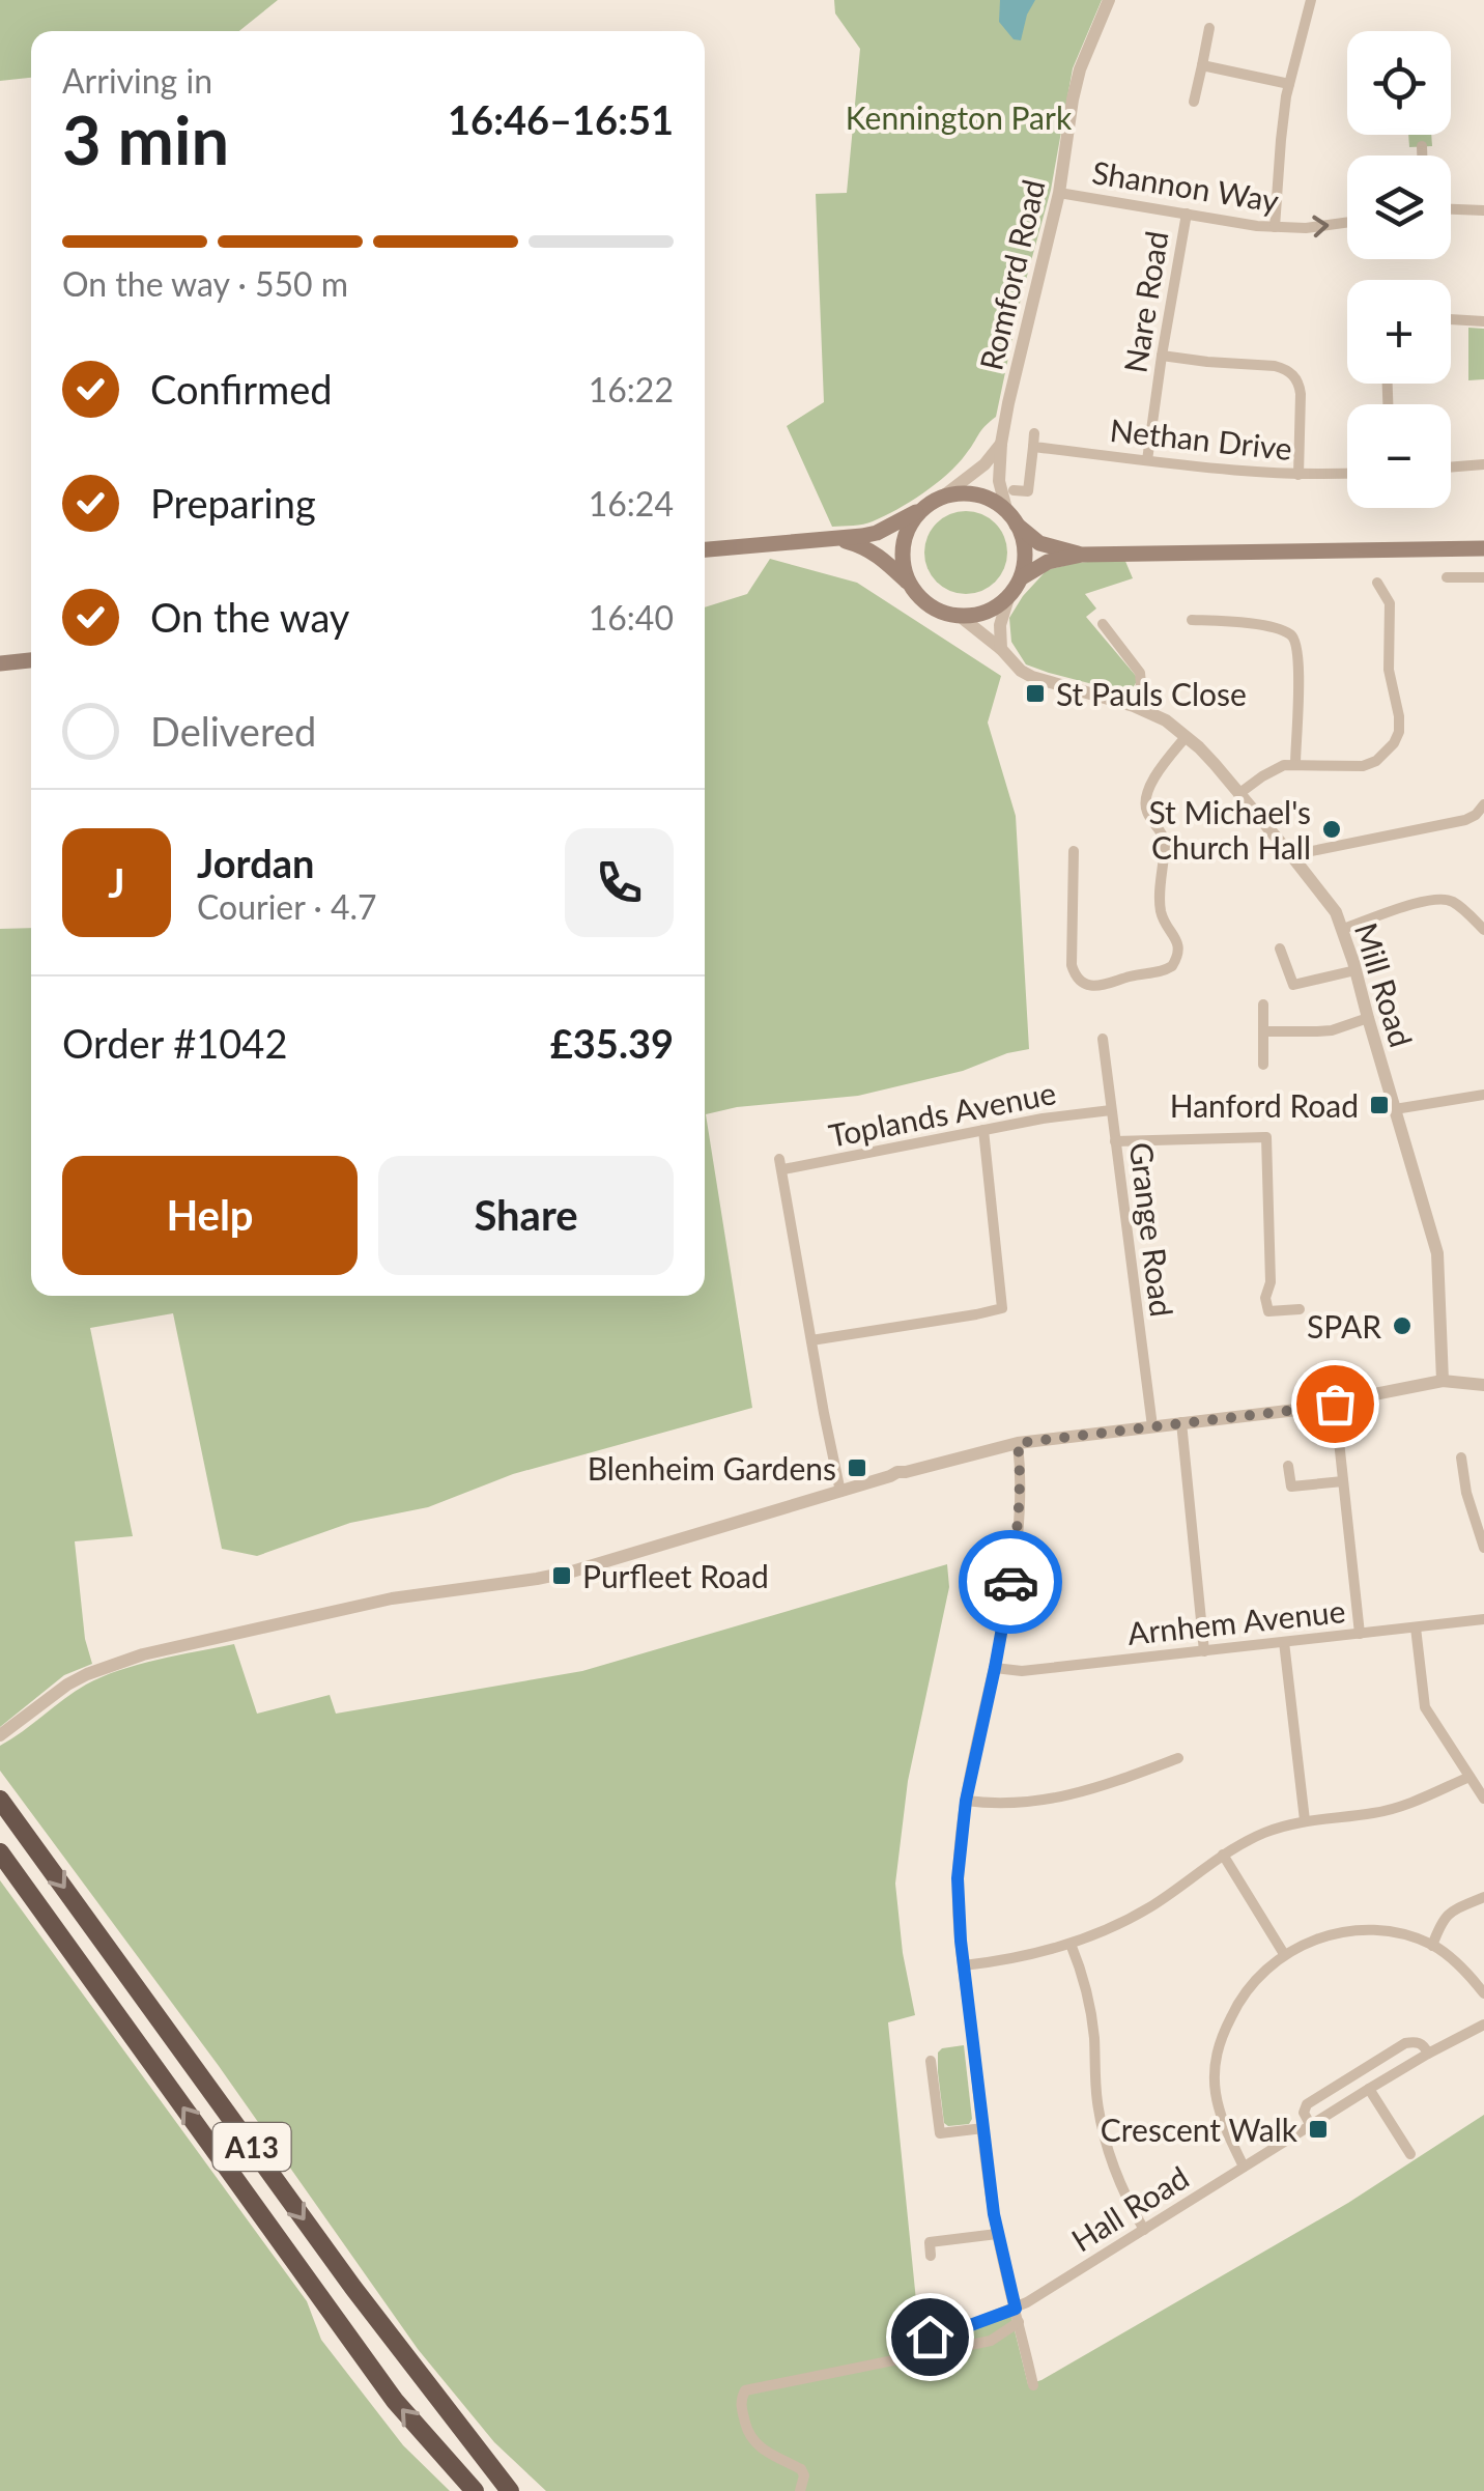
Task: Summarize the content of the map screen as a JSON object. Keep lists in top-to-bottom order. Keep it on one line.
{"streets":{"highway":["A13"],"street":["Shannon Way","Romford Road","Nare Road","Nethan Drive","Mill Road","Toplands Avenue","Grange Road","Arnhem Avenue","Hall Road"]},"crossings":[["Shannon Way","Romford Road"],["Shannon Way","Nare Road"],["Romford Road","Mill Road"],["Nare Road","Nethan Drive"],["Toplands Avenue","Grange Road"]],"parks":["Kennington Park"],"places":{"transit":["St Pauls Close","Hanford Road","Blenheim Gardens","Purfleet Road","Crescent Walk"],"other":["St Michael's Church Hall","SPAR"]},"page":{"map_buttons":["+","−"],"heading":["3 min","Arriving in","16:46–16:51"],"panel":["Jordan","Courier · 4.7","Order #1042","£35.39"],"bar":"On the way · 550 m","list":[["Confirmed","16:22"],["Preparing","16:24"],["On the way","16:40"],"Delivered"],"round":"J","buttons":["Help","Share"]}}
